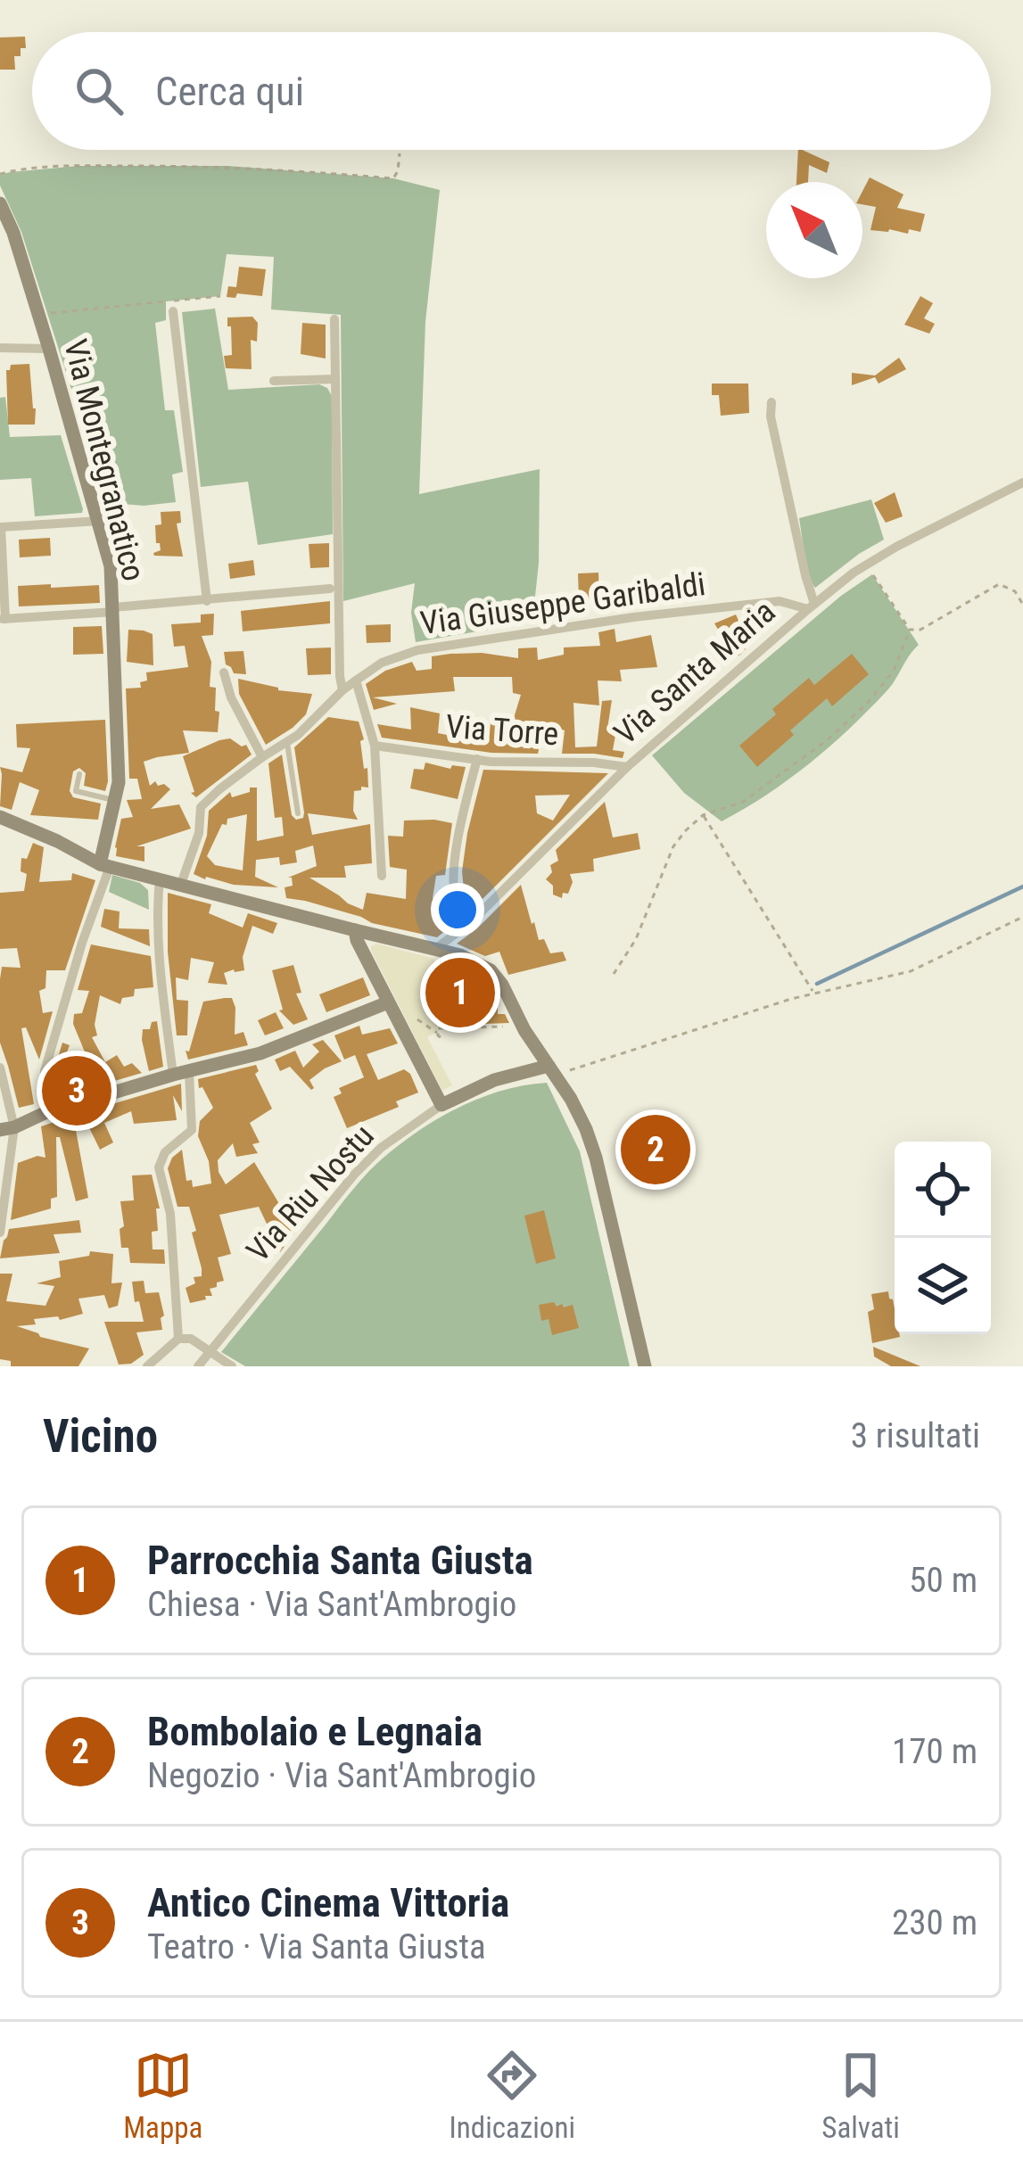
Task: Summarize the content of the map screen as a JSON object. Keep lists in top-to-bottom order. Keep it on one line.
{"streets":{"street":["Via Montegranatico","Via Giuseppe Garibaldi","Via Santa Maria","Via Torre","Via Riu Nostu"]},"crossings":[["Via Giuseppe Garibaldi","Via Santa Maria"],["Via Santa Maria","Via Torre"]],"north":"top left","page":{"search":"Cerca qui","pins":["1","3","2"],"heading":["Vicino","3 risultati"],"list":[{"mark":"1","name":"Parrocchia Santa Giusta","note":"Chiesa · Via Sant'Ambrogio","value":"50 m"},{"mark":"2","name":"Bombolaio e Legnaia","note":"Negozio · Via Sant'Ambrogio","value":"170 m"},{"mark":"3","name":"Antico Cinema Vittoria","note":"Teatro · Via Santa Giusta","value":"230 m"}],"nav":["Mappa","Indicazioni","Salvati"]}}
